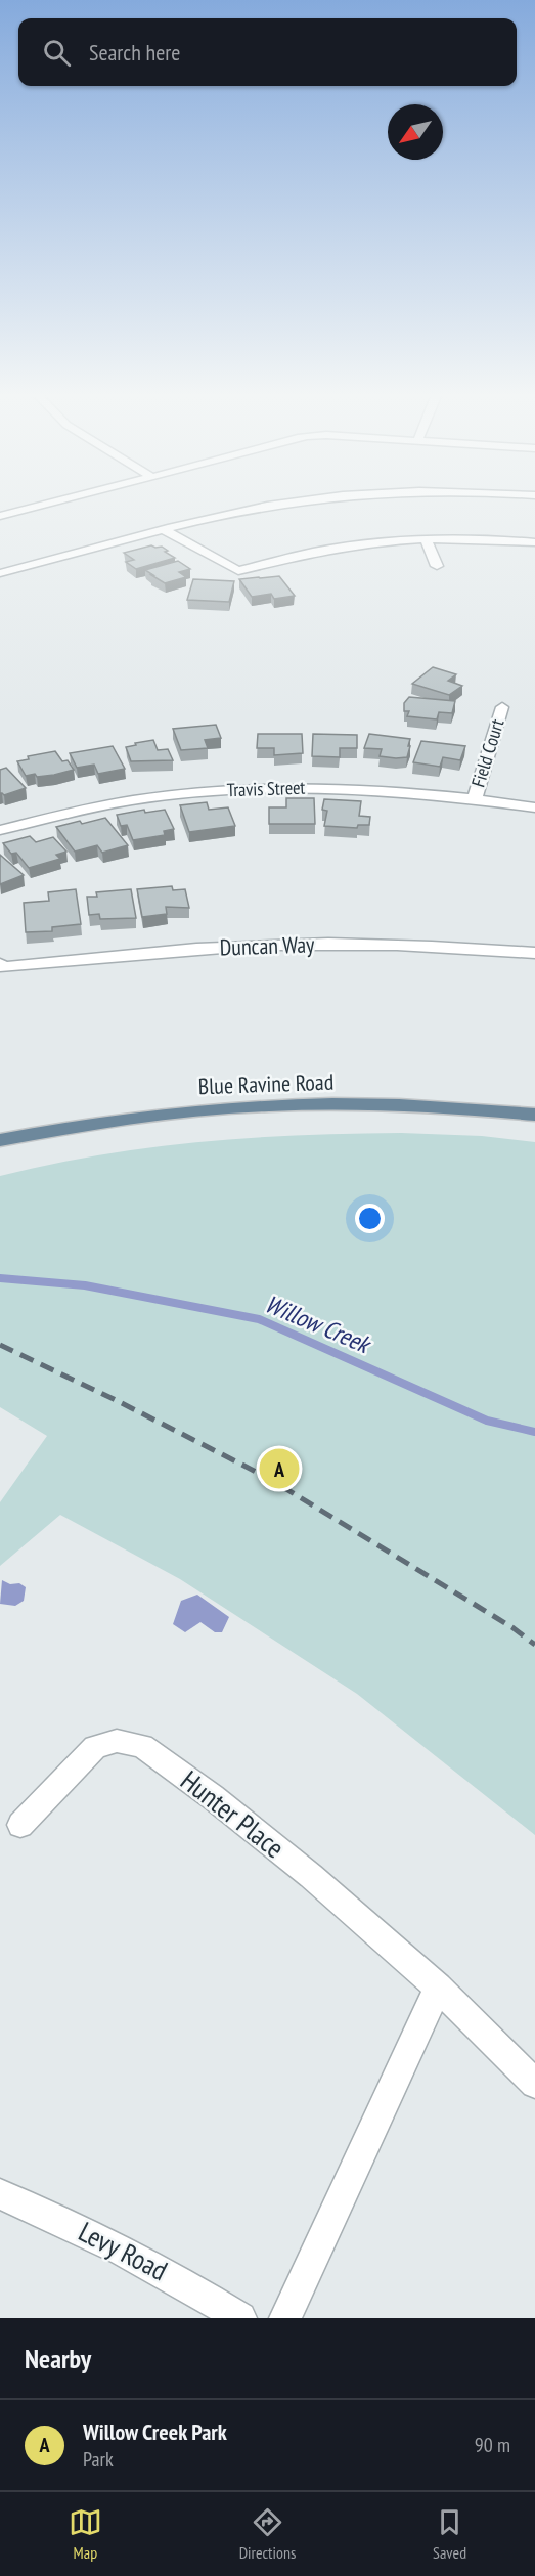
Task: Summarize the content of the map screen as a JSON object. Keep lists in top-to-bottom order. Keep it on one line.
{"streets":{"main road":["Blue Ravine Road"],"street":["Field Court","Travis Street","Duncan Way","Hunter Place","Levy Road"]},"crossings":[["Field Court","Travis Street"]],"water":["Willow Creek"],"north":"bottom left","page":{"search":"Search here","pins":"A","heading":"Nearby","list":[{"mark":"A","name":"Willow Creek Park","note":"Park","value":"90 m"}],"nav":["Map","Directions","Saved"]}}
